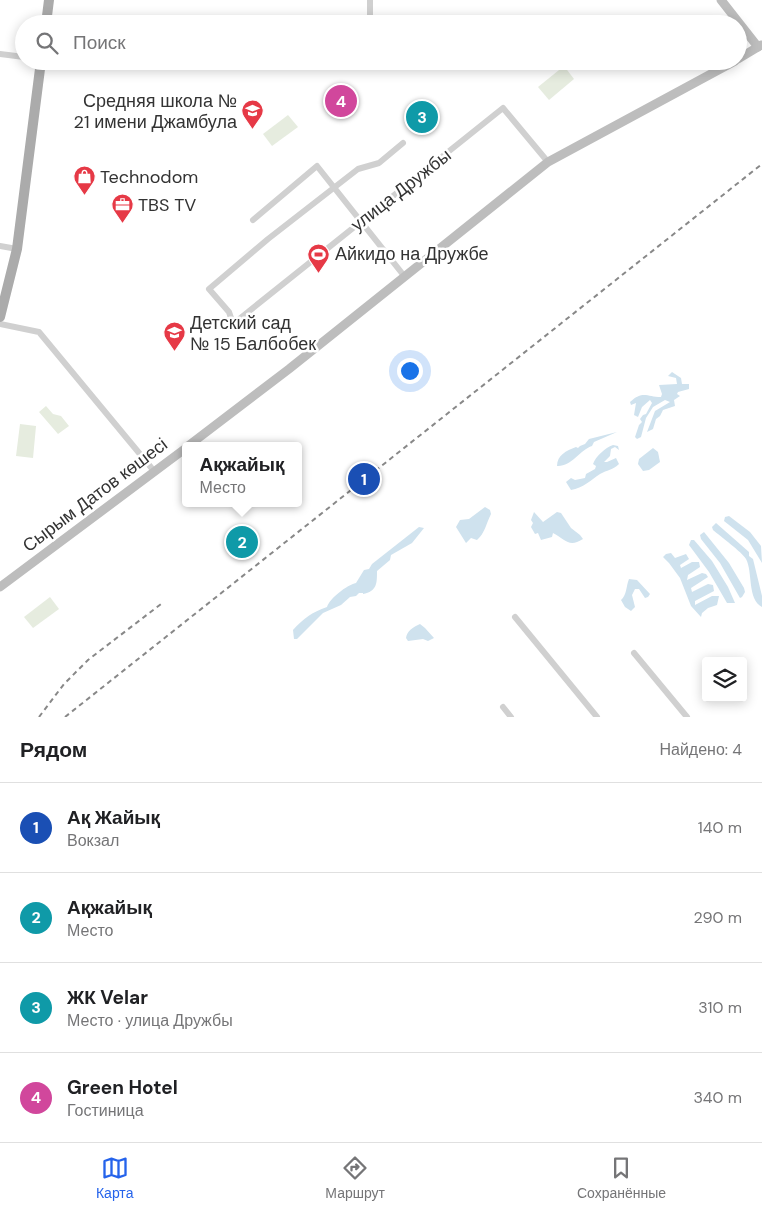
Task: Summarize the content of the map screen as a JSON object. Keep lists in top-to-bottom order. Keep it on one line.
{"streets":{"main road":["Сырым Датов көшесі"],"street":["улица Дружбы"]},"crossings":[["улица Дружбы","Сырым Датов көшесі"]],"places":{"school or university":["Средняя школа № 21 имени Джамбула","Детский сад № 15 Балбобек"],"shop":["Technodom"],"office":["TBS TV"],"sports":["Айкидо на Дружбе"]},"page":{"search":"Поиск","pins":["4","3","1","2"],"popup":["Ақжайық","Место"],"heading":["Рядом","Найдено: 4"],"list":[{"mark":"1","name":"Ақ Жайық","note":"Вокзал","value":"140 m"},{"mark":"2","name":"Ақжайық","note":"Место","value":"290 m"},{"mark":"3","name":"ЖК Velar","note":"Место · улица Дружбы","value":"310 m"},{"mark":"4","name":"Green Hotel","note":"Гостиница","value":"340 m"}],"nav":["Карта","Маршрут","Сохранённые"]}}
